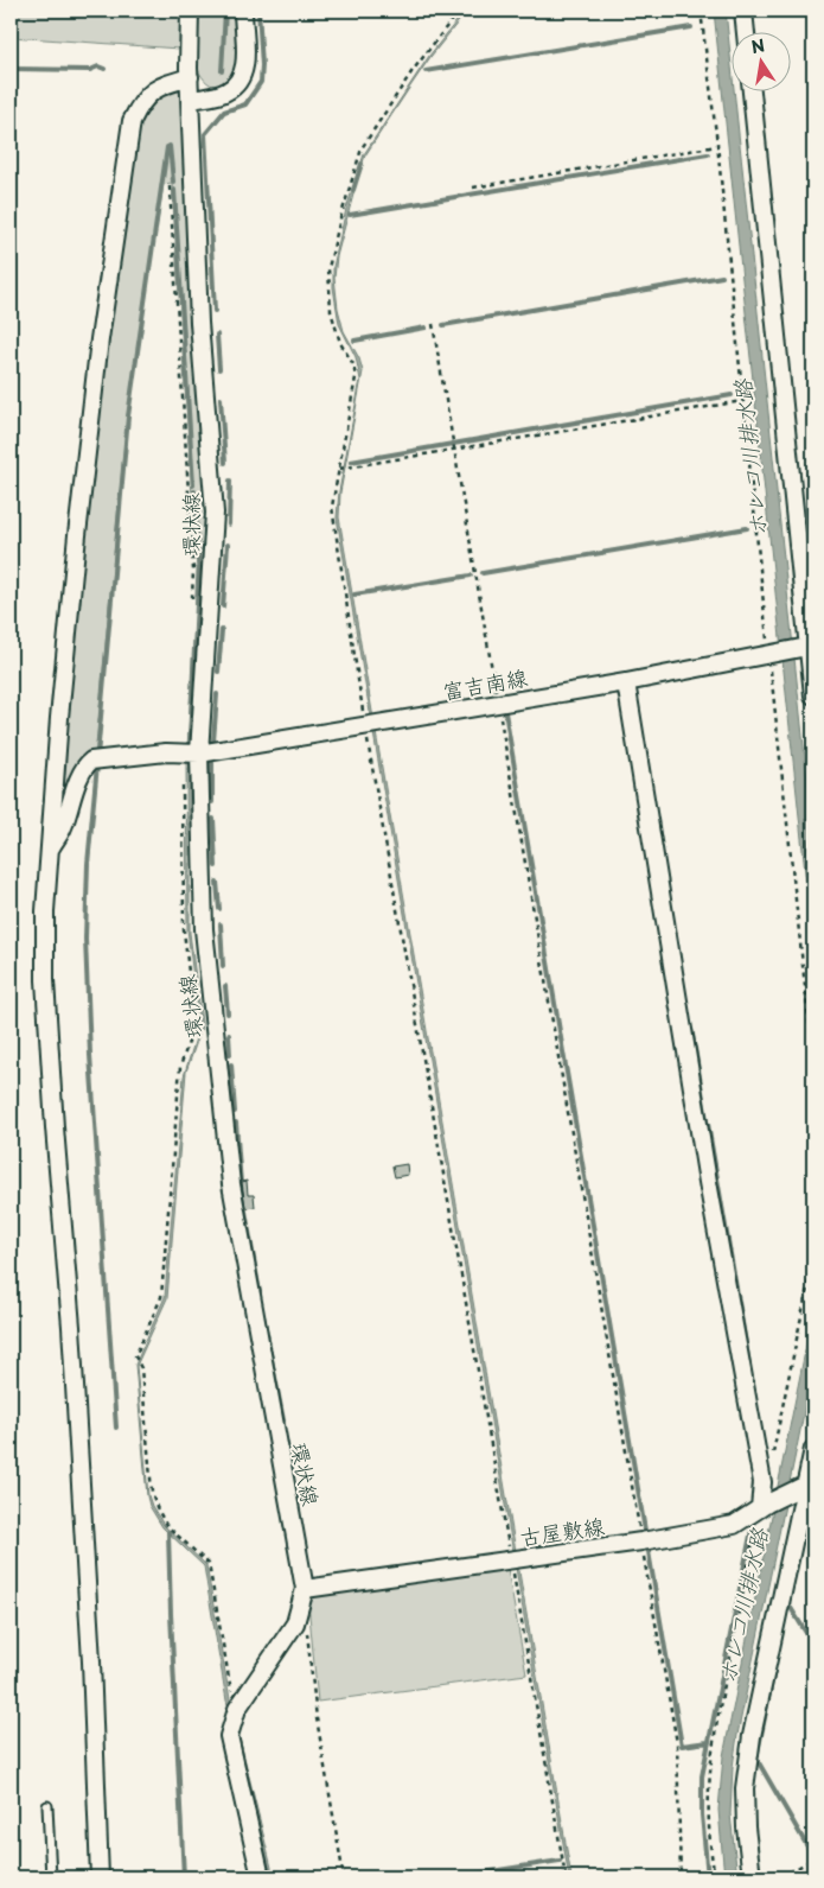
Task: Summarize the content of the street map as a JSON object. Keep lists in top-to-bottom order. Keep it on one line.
{"streets":{"street":["環状線","富吉南線","古屋敷線"]},"crossings":[["環状線","富吉南線"],["環状線","古屋敷線"]],"water":["ホレコ川排水路"],"north":"top"}
